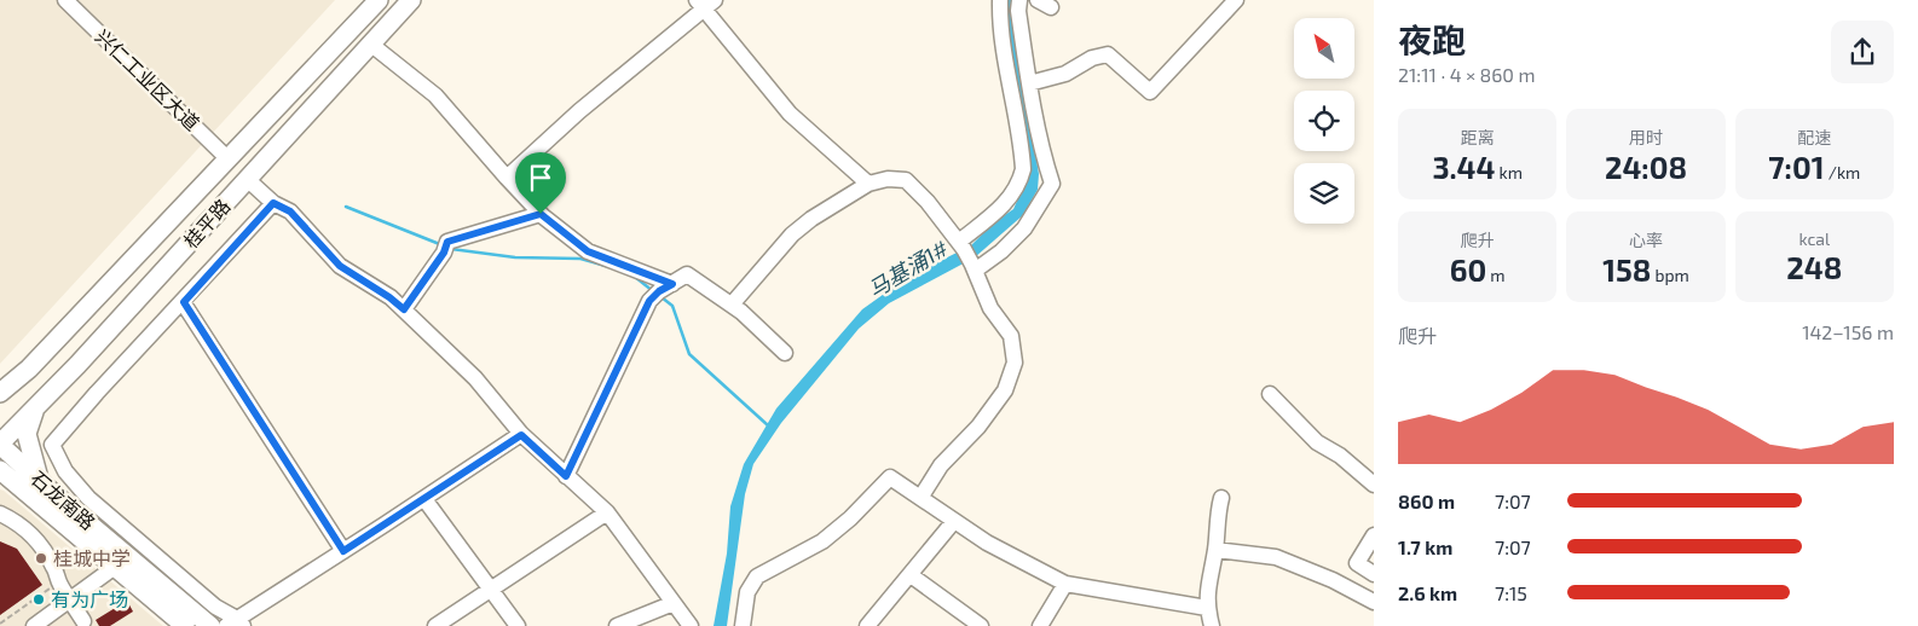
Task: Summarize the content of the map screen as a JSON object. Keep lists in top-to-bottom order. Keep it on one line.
{"streets":{"main road":["桂平路","石龙南路"],"street":["兴仁工业区大道"]},"crossings":[["兴仁工业区大道","桂平路"],["桂平路","石龙南路"]],"water":["马基涌1#"],"places":["桂城中学","有为广场"],"north":"top left","page":{"heading":["夜跑","21:11 · 4 × 860 m"],"stats":[["距离","3.44 km"],["用时","24:08"],["配速","7:01 /km"],["爬升","60 m"],["心率","158 bpm"],["kcal","248"]],"chart":["爬升","142–156 m"],"list":[{"name":"860 m","note":"7:07"},{"name":"1.7 km","note":"7:07"},{"name":"2.6 km","note":"7:15"}]}}
